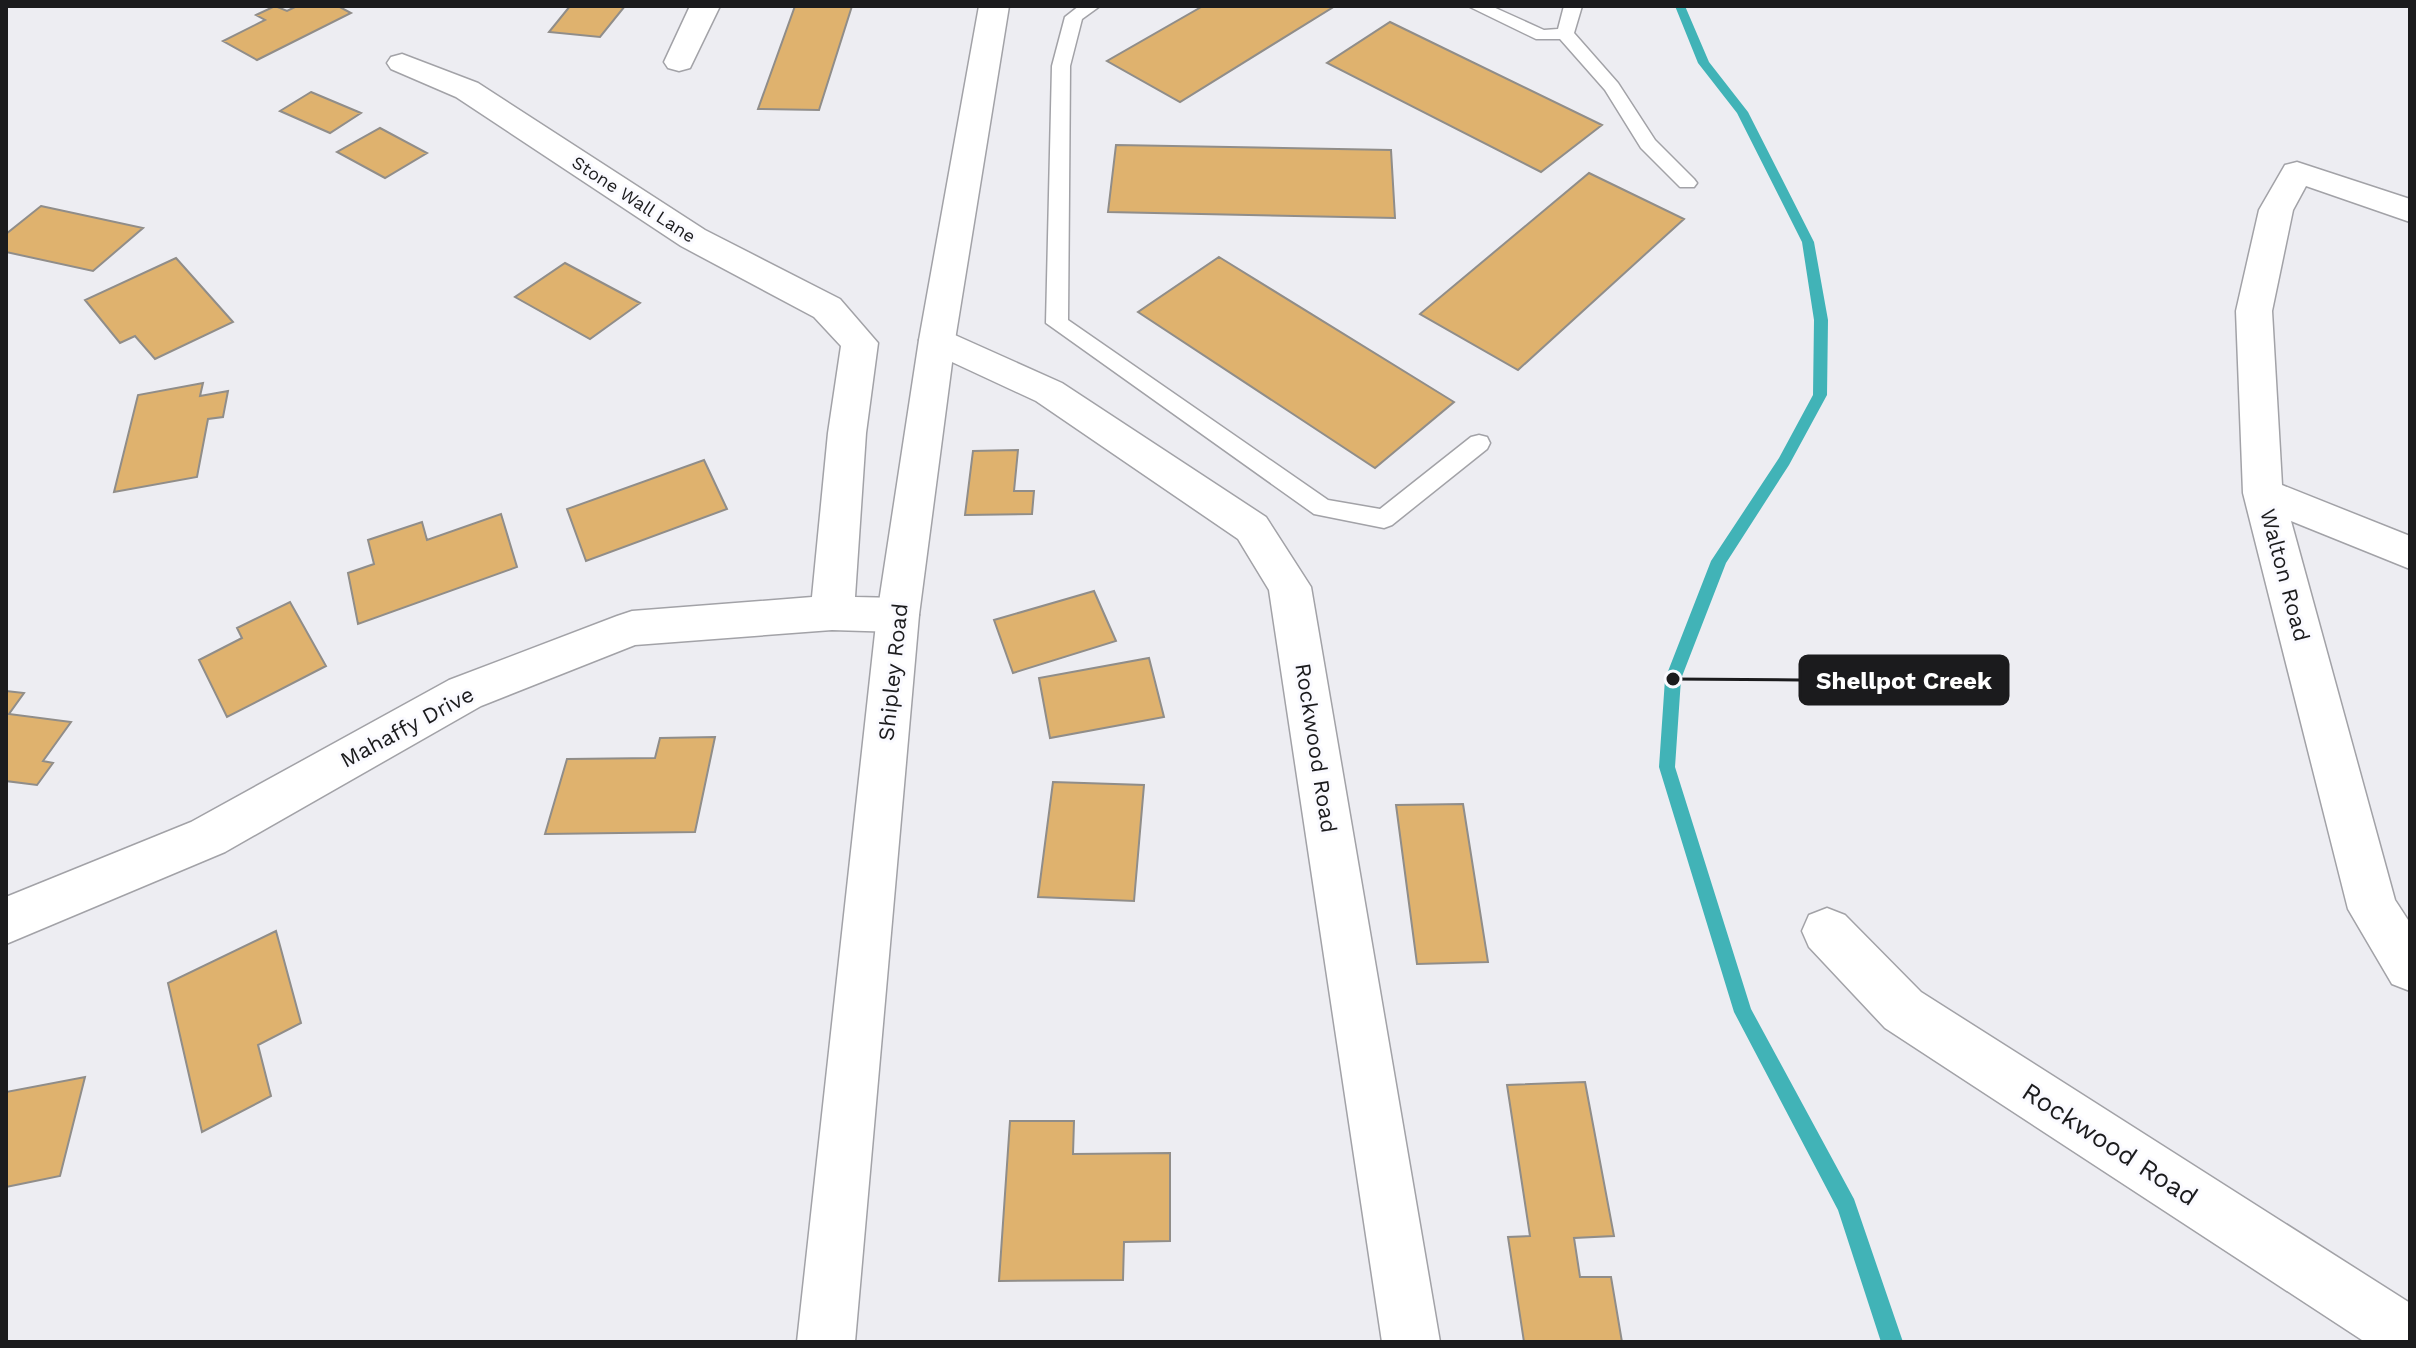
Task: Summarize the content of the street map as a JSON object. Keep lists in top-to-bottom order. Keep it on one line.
{"streets":{"street":["Stone Wall Lane","Walton Road","Shipley Road","Mahaffy Drive","Rockwood Road"]},"crossings":[["Stone Wall Lane","Mahaffy Drive"],["Shipley Road","Mahaffy Drive"],["Shipley Road","Rockwood Road"]],"places":["Shellpot Creek"]}
